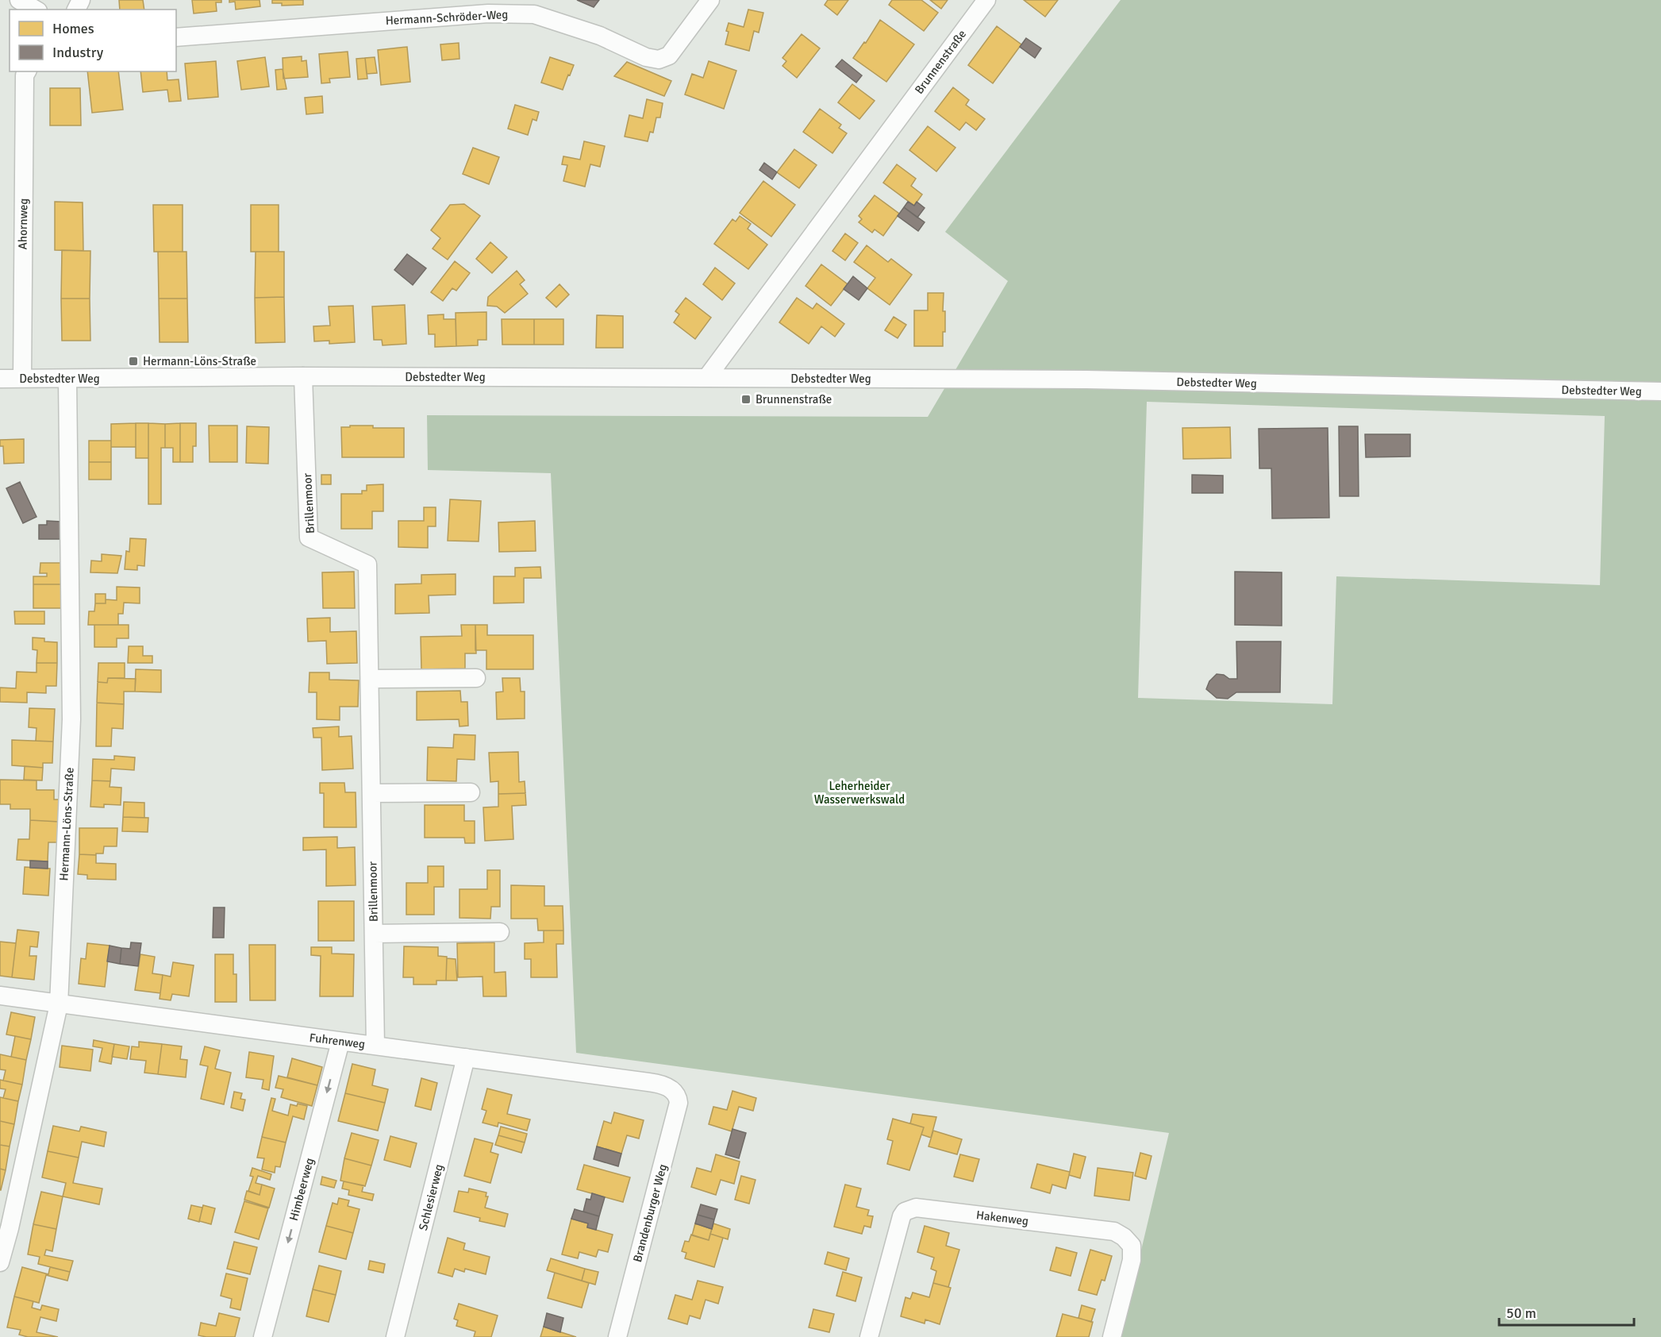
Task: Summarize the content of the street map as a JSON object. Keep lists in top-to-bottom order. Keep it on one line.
{"streets":{"street":["Hermann-Schröder-Weg","Brunnenstraße","Ahornweg","Debstedter Weg","Brillenmoor","Hermann-Löns-Straße","Fuhrenweg","Himbeerweg","Schlesierweg","Brandenburger Weg","Hakenweg"]},"crossings":[["Brunnenstraße","Debstedter Weg"],["Ahornweg","Debstedter Weg"],["Debstedter Weg","Brillenmoor"],["Debstedter Weg","Hermann-Löns-Straße"],["Brillenmoor","Fuhrenweg"],["Hermann-Löns-Straße","Fuhrenweg"],["Fuhrenweg","Himbeerweg"],["Fuhrenweg","Schlesierweg"],["Fuhrenweg","Brandenburger Weg"]],"one_way":["Himbeerweg"],"parks":["Leherheider Wasserwerkswald"],"places":{"transit":["Hermann-Löns-Straße","Brunnenstraße"]},"legend":["Homes","Industry"],"scale_bar":"50 m"}
